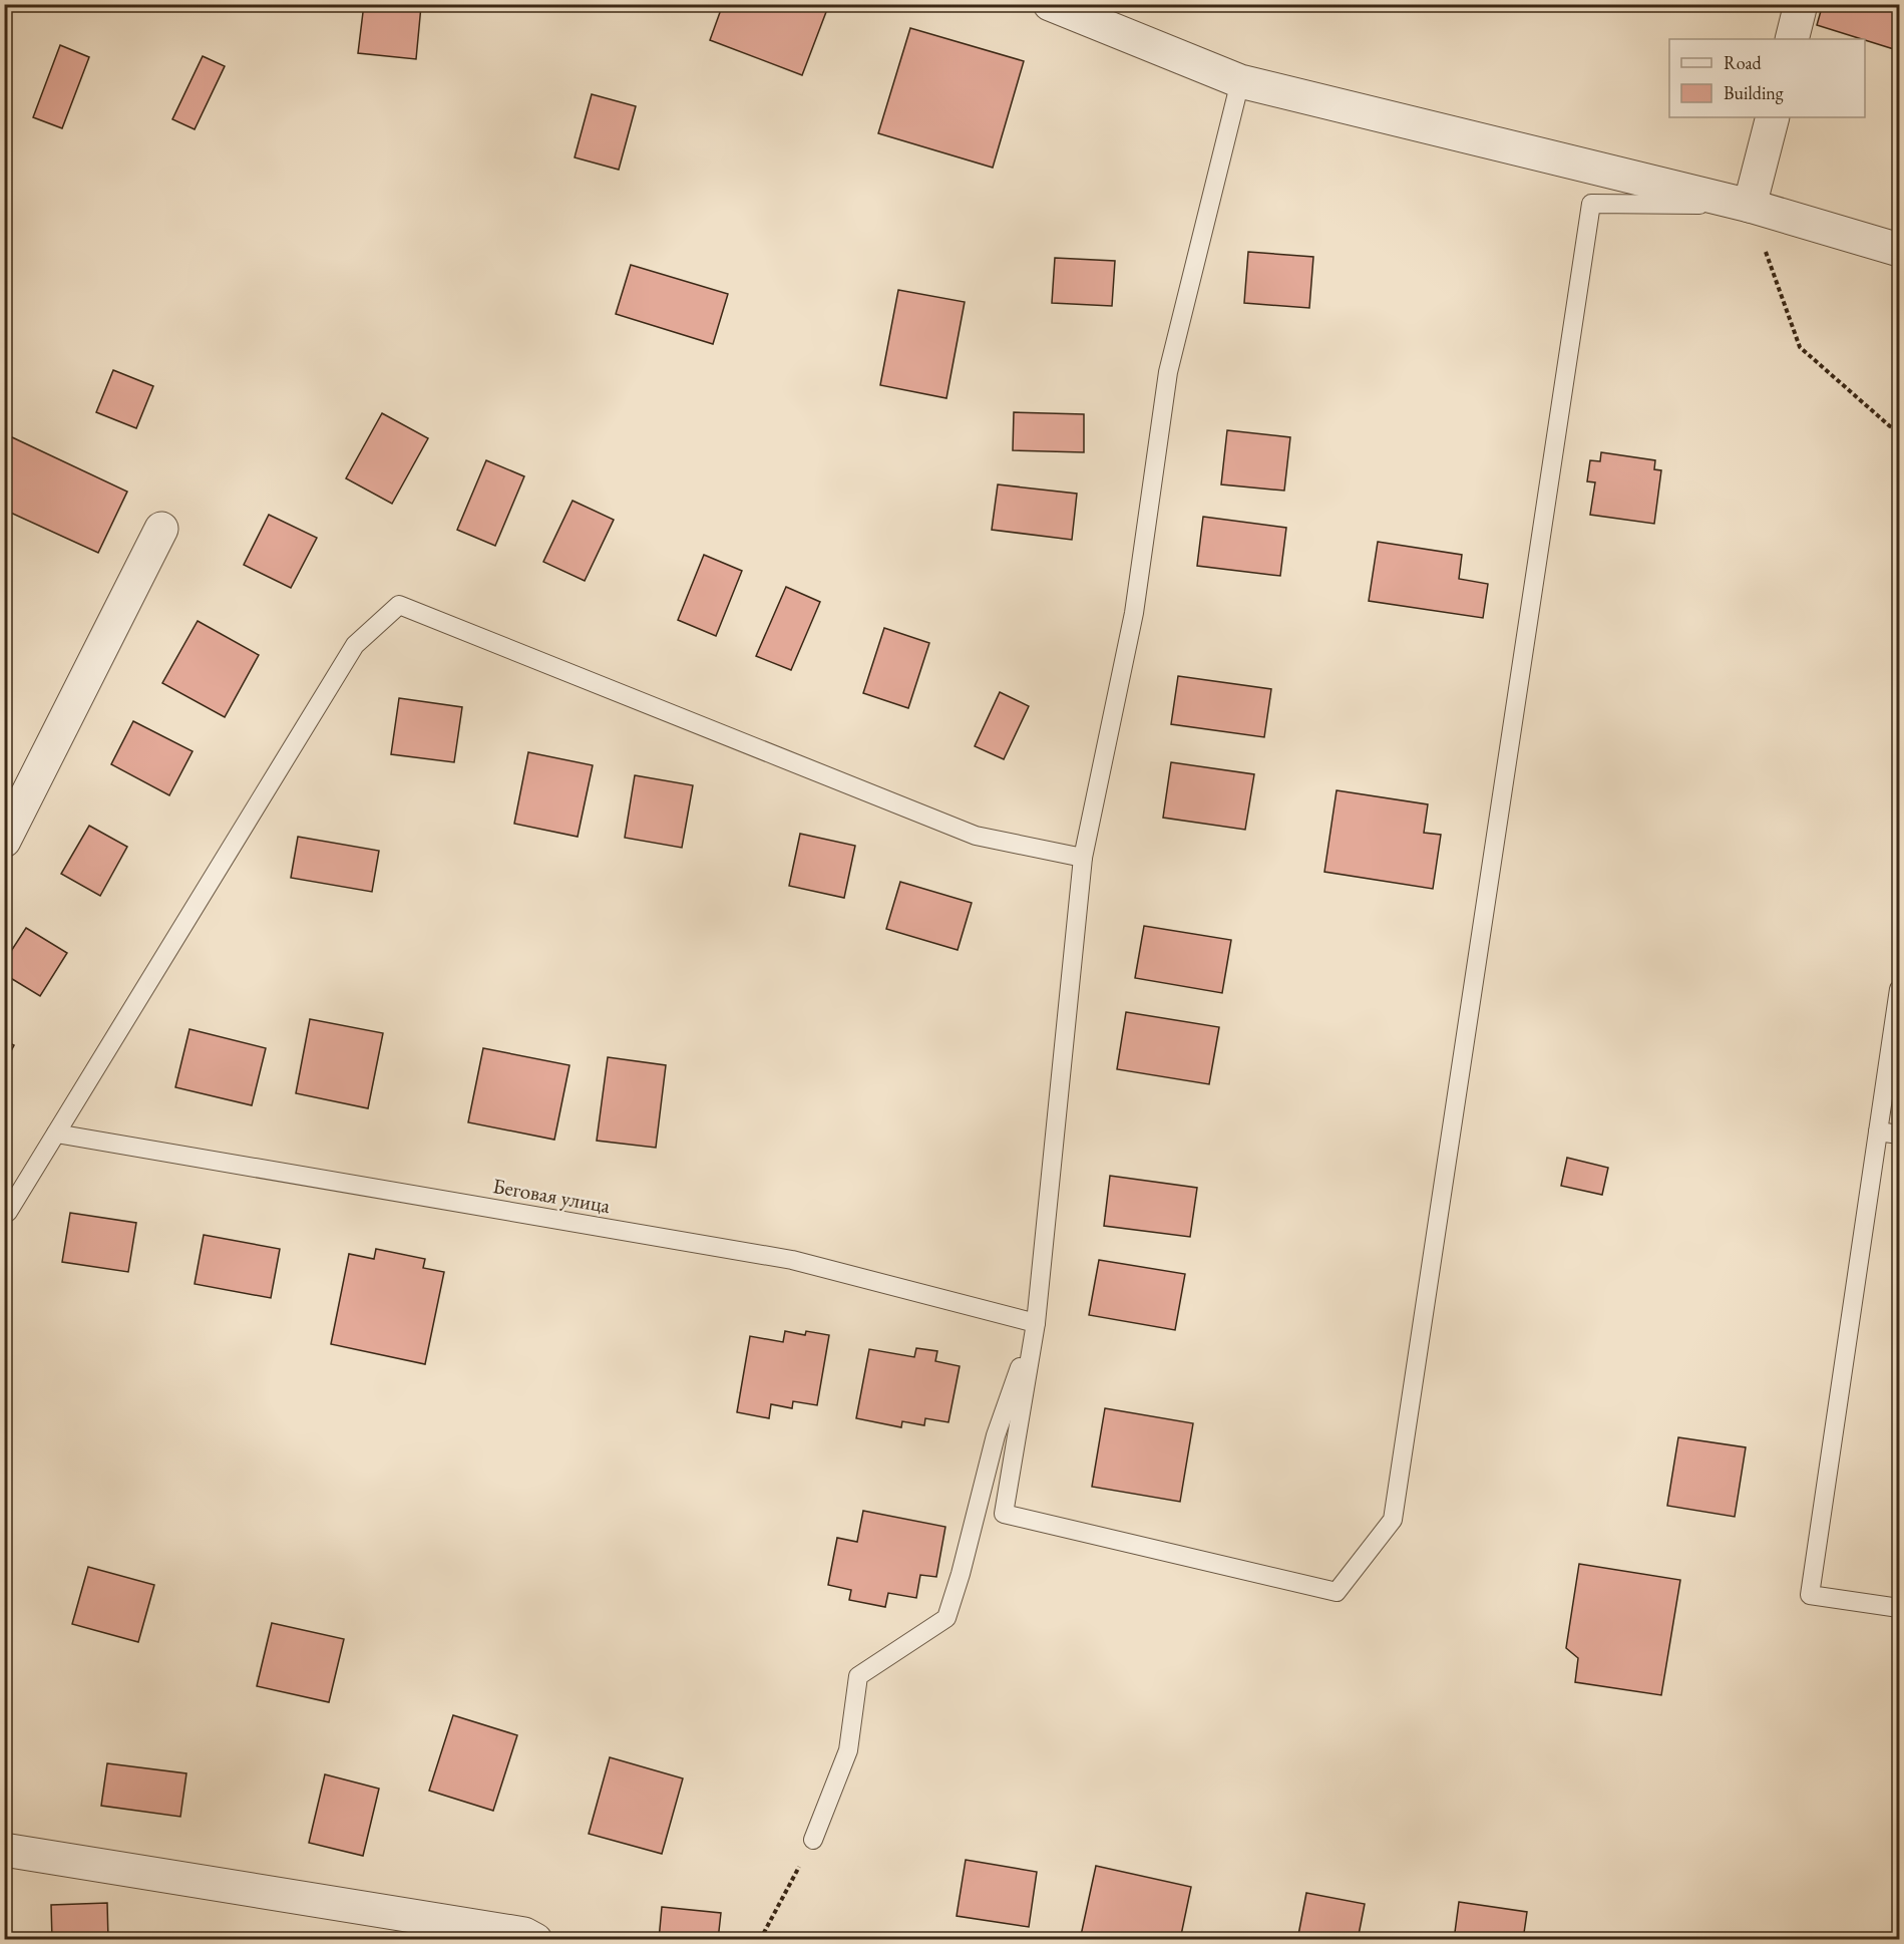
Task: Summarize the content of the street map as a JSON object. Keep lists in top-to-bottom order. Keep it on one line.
{"streets":{"lane":["Беговая улица"]},"legend":["Road","Building"]}
